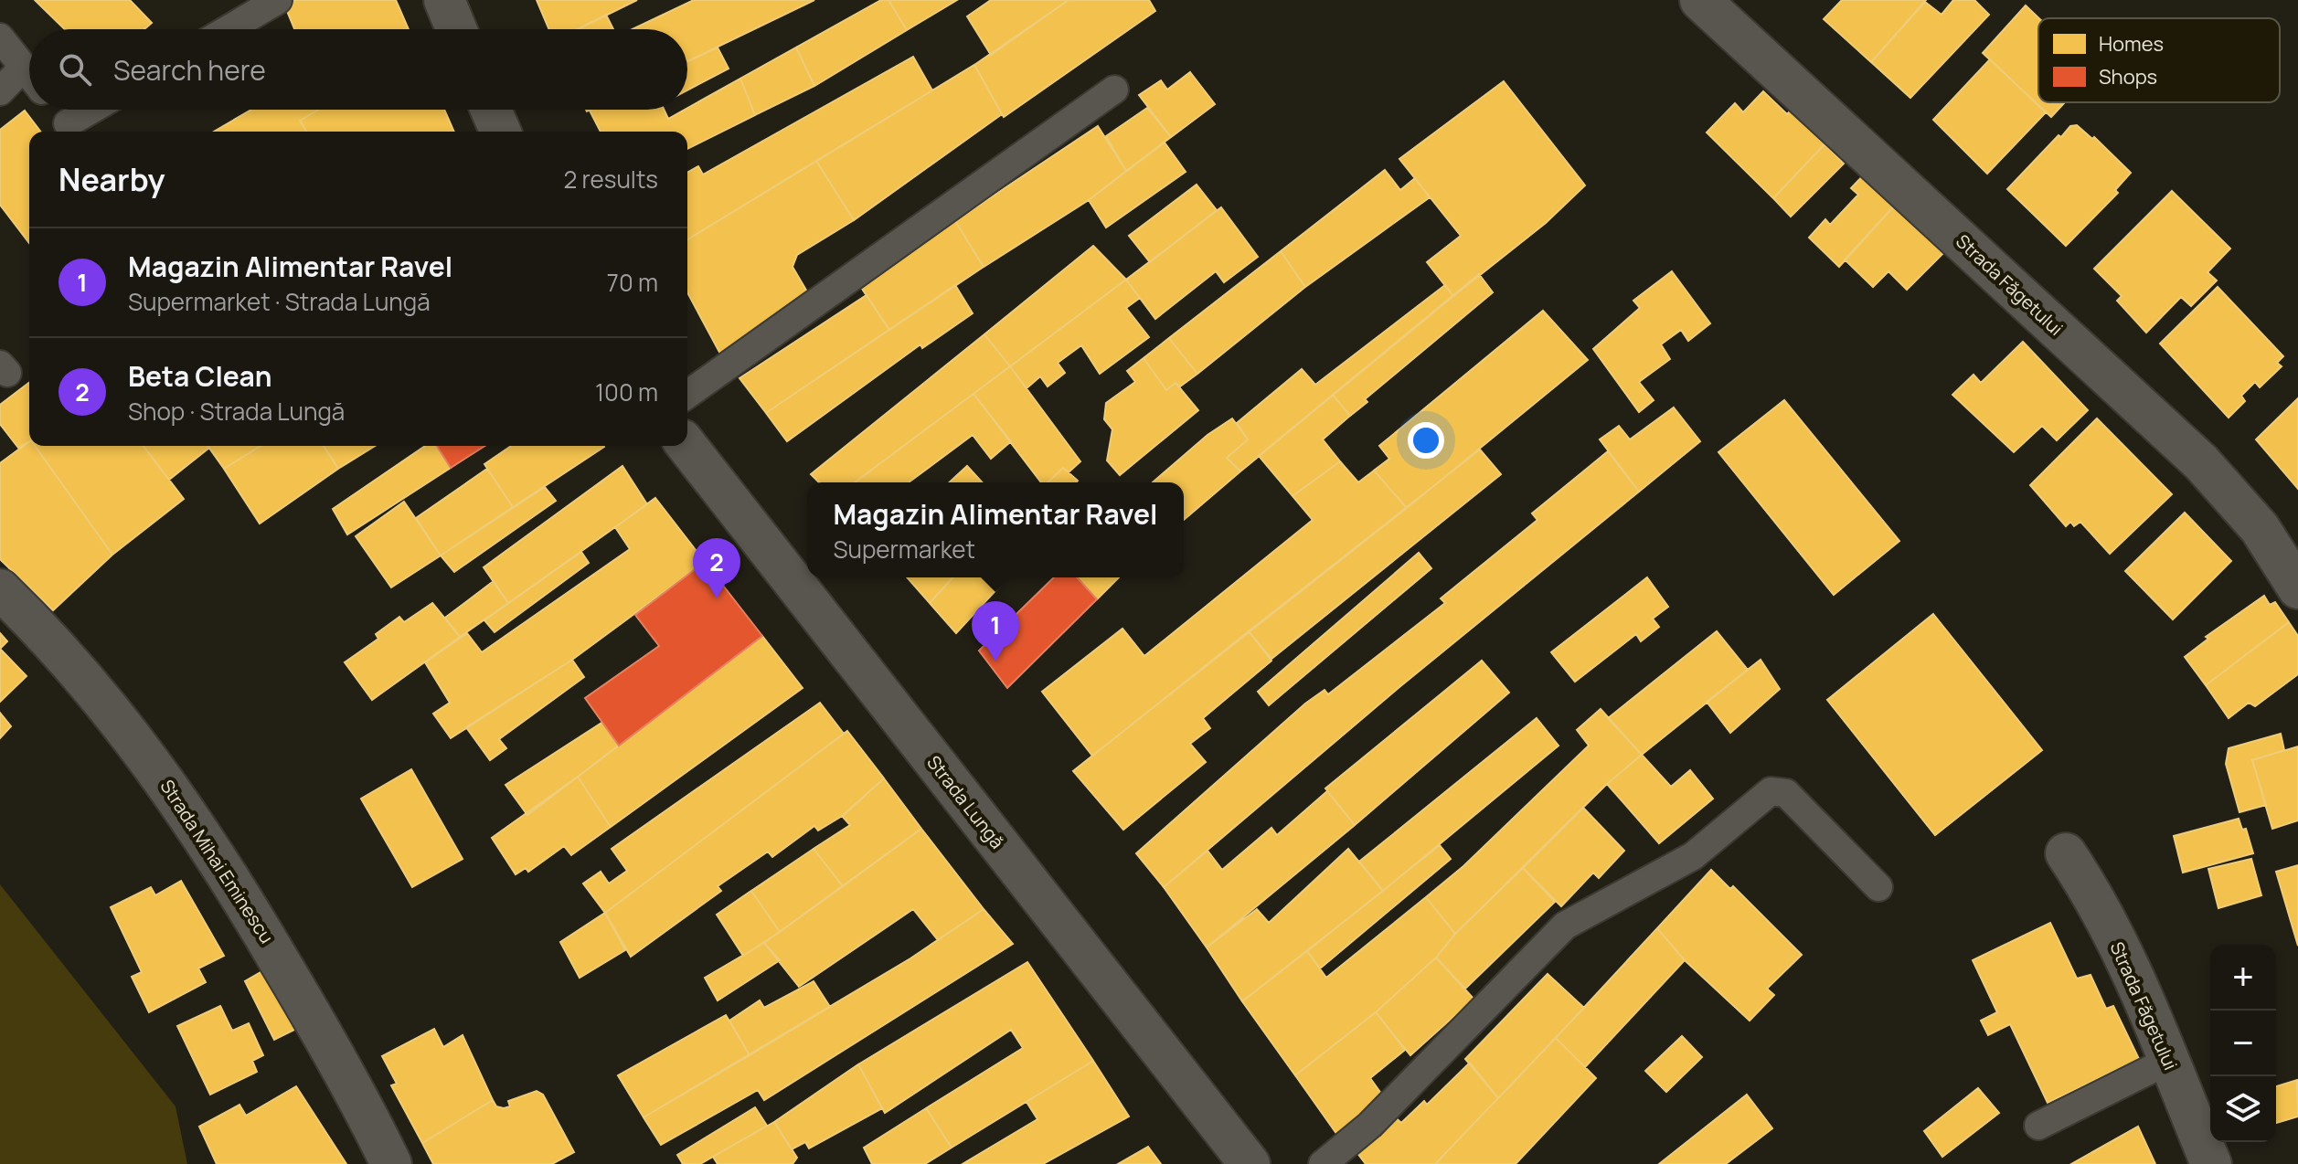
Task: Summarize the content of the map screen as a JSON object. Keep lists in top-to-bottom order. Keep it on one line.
{"streets":{"street":["Strada Făgetului","Strada Lungă","Strada Mihai Eminescu"]},"legend":["Homes","Shops"],"page":{"search":"Search here","heading":["Nearby","2 results"],"list":[{"mark":"1","name":"Magazin Alimentar Ravel","note":"Supermarket · Strada Lungă","value":"70 m"},{"mark":"2","name":"Beta Clean","note":"Shop · Strada Lungă","value":"100 m"}],"popup":["Magazin Alimentar Ravel","Supermarket"],"pins":["2","1"],"map_buttons":["+","−"]}}
